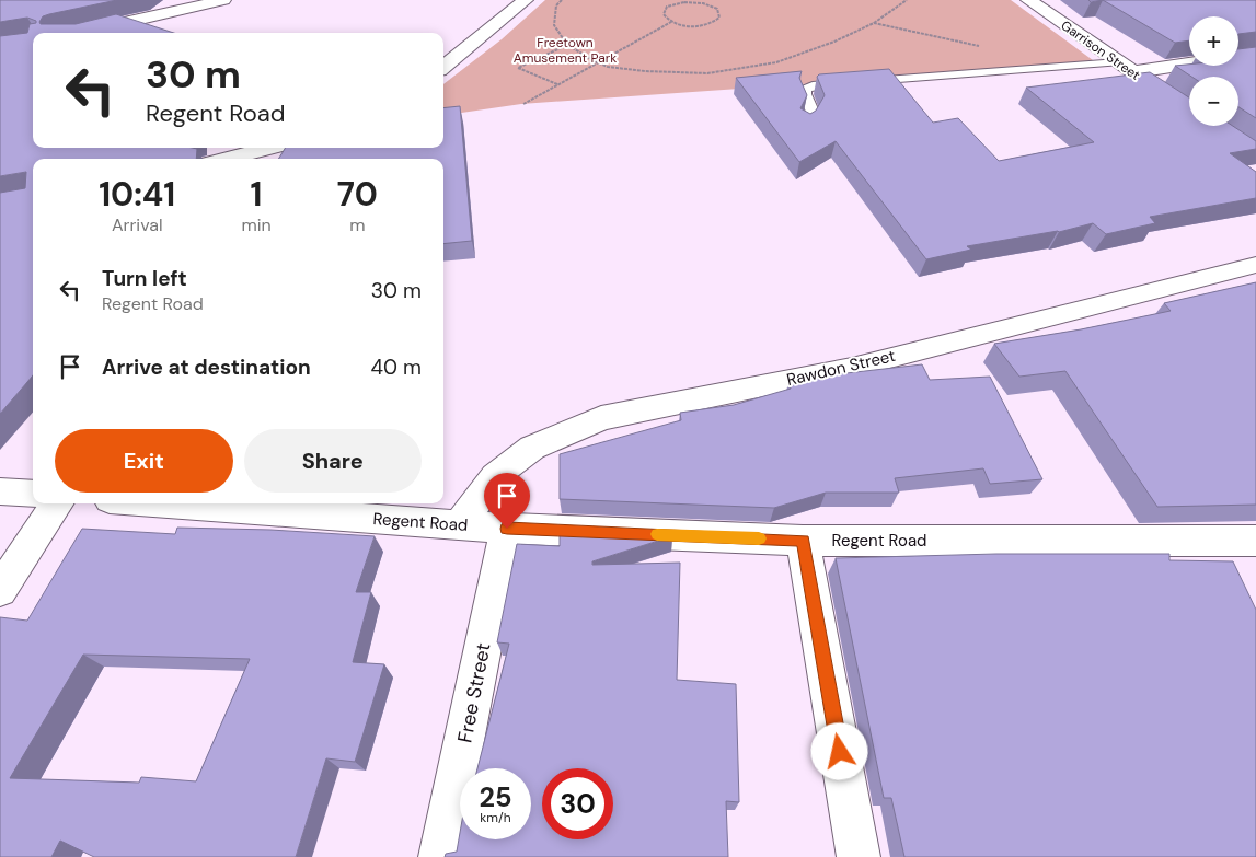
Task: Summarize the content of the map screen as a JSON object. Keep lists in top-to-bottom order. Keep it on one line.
{"streets":{"street":["Garrison Street","Rawdon Street","Regent Road","Free Street"]},"crossings":[["Rawdon Street","Regent Road"],["Regent Road","Free Street"]],"parks":["Freetown Amusement Park"],"page":{"map_buttons":["+","−"],"turn":["30 m","Regent Road"],"eta":["10:41","Arrival","1","min","70","m"],"list":[{"name":"Turn left","note":"Regent Road","value":"30 m"},{"name":"Arrive at destination","value":"40 m"}],"buttons":["Exit","Share"],"speed":"25 km/h","limit":"30"}}
